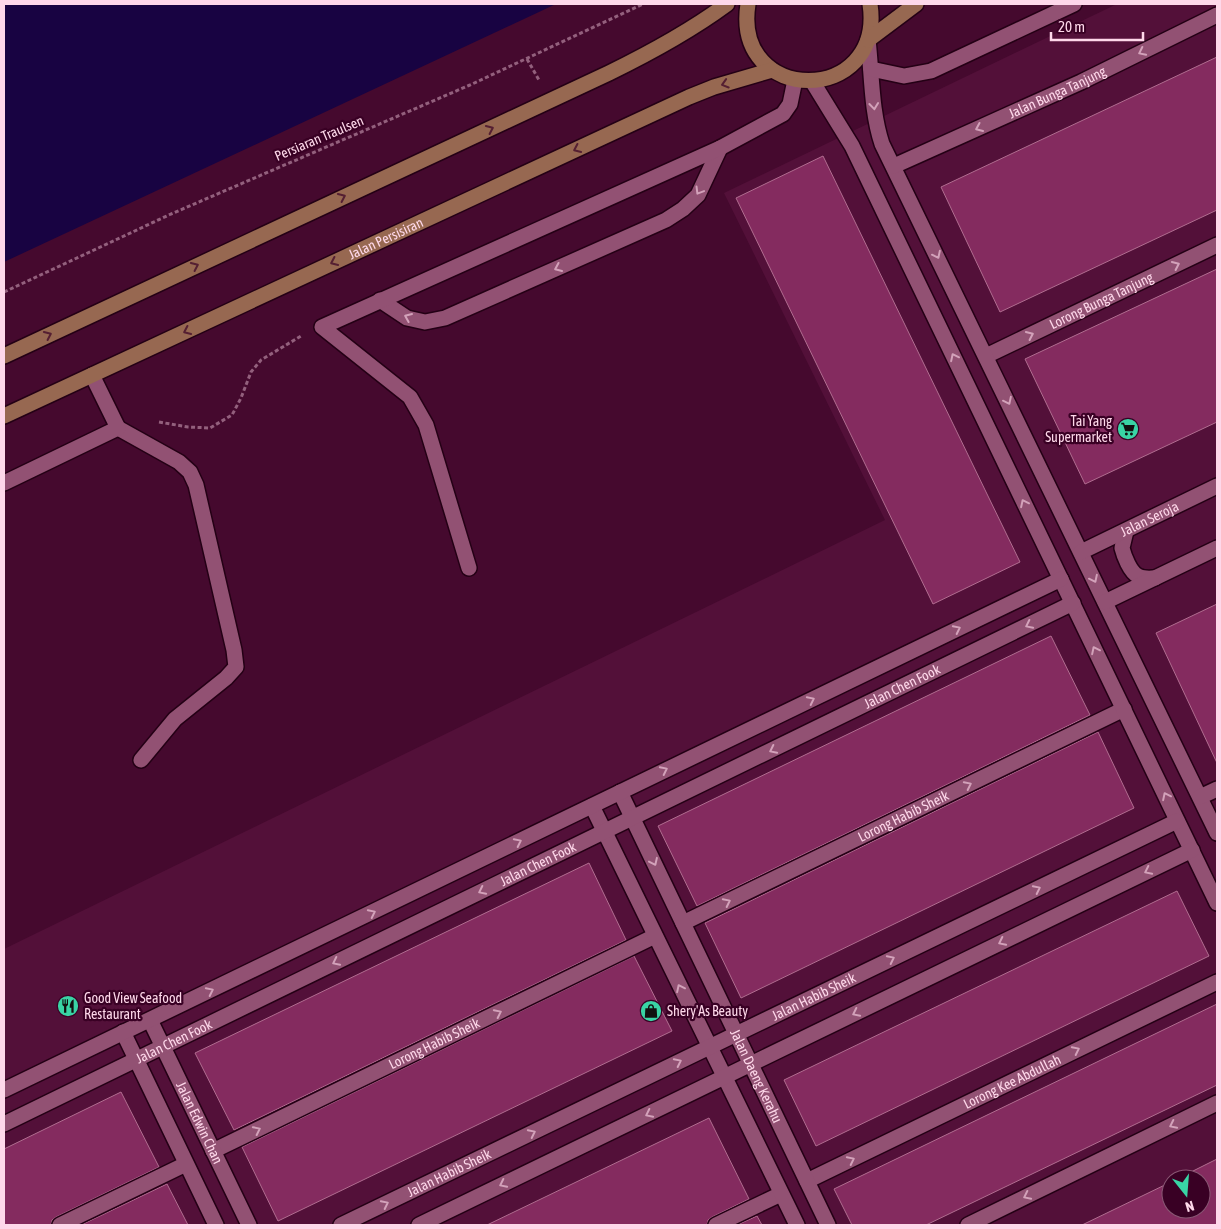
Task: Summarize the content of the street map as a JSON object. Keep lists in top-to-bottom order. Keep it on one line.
{"streets":{"street":["Jalan Bunga Tanjung","Jalan Persisiran","Lorong Bunga Tanjung","Jalan Seroja","Jalan Chen Fook","Lorong Habib Sheik","Jalan Habib Sheik","Jalan Daeng Kerahu","Lorong Kee Abdullah","Jalan Edwin Chan"],"path":["Persiaran Traulsen"]},"crossings":[["Jalan Chen Fook","Jalan Daeng Kerahu"],["Jalan Chen Fook","Jalan Edwin Chan"],["Lorong Habib Sheik","Jalan Daeng Kerahu"],["Lorong Habib Sheik","Jalan Edwin Chan"],["Jalan Habib Sheik","Jalan Daeng Kerahu"],["Jalan Daeng Kerahu","Lorong Kee Abdullah"]],"one_way":["Lorong Bunga Tanjung","Lorong Habib Sheik"],"places":{"supermarket":["Tai Yang Supermarket"],"restaurant":["Good View Seafood Restaurant"],"shop":["Shery'As Beauty"]},"scale_bar":"20 m","north":"bottom"}
